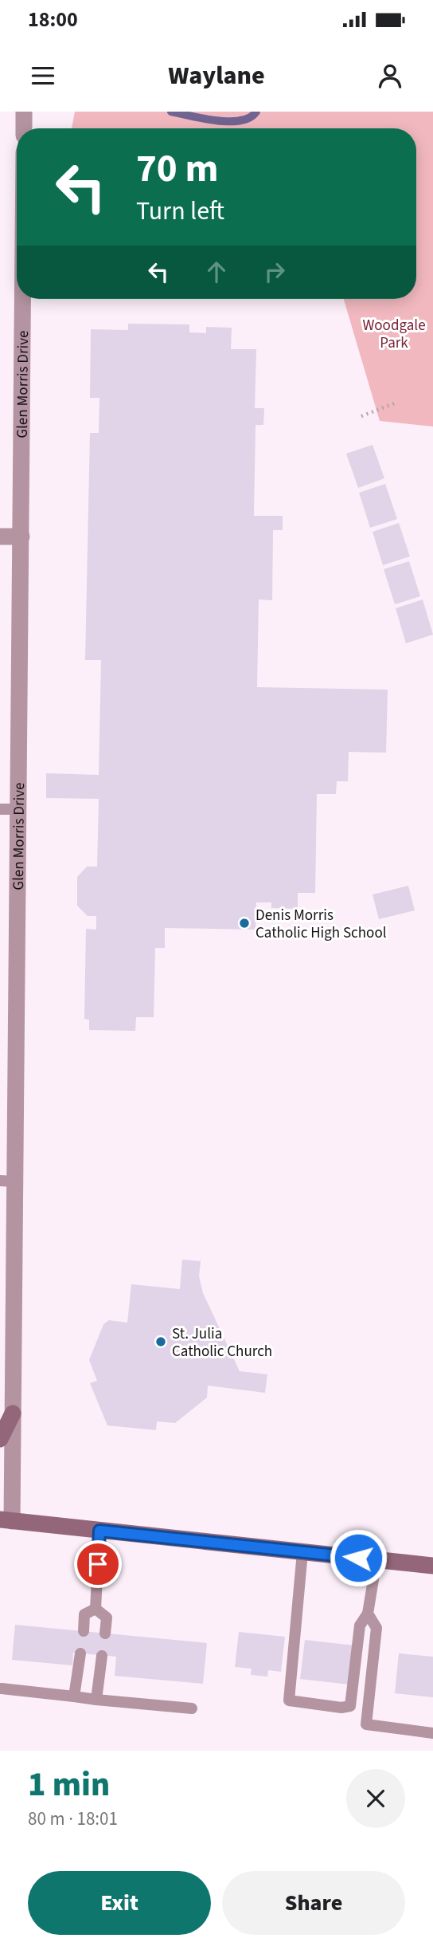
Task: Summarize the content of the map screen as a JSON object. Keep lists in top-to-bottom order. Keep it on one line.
{"streets":{"street":["Glen Morris Drive"]},"parks":["Woodgale Park"],"places":["Denis Morris Catholic High School","St. Julia Catholic Church"],"page":{"status":"18:00","header":"Waylane","turn":["70 m","Turn left"],"heading":["1 min","80 m · 18:01"],"buttons":["Exit","Share"]}}
